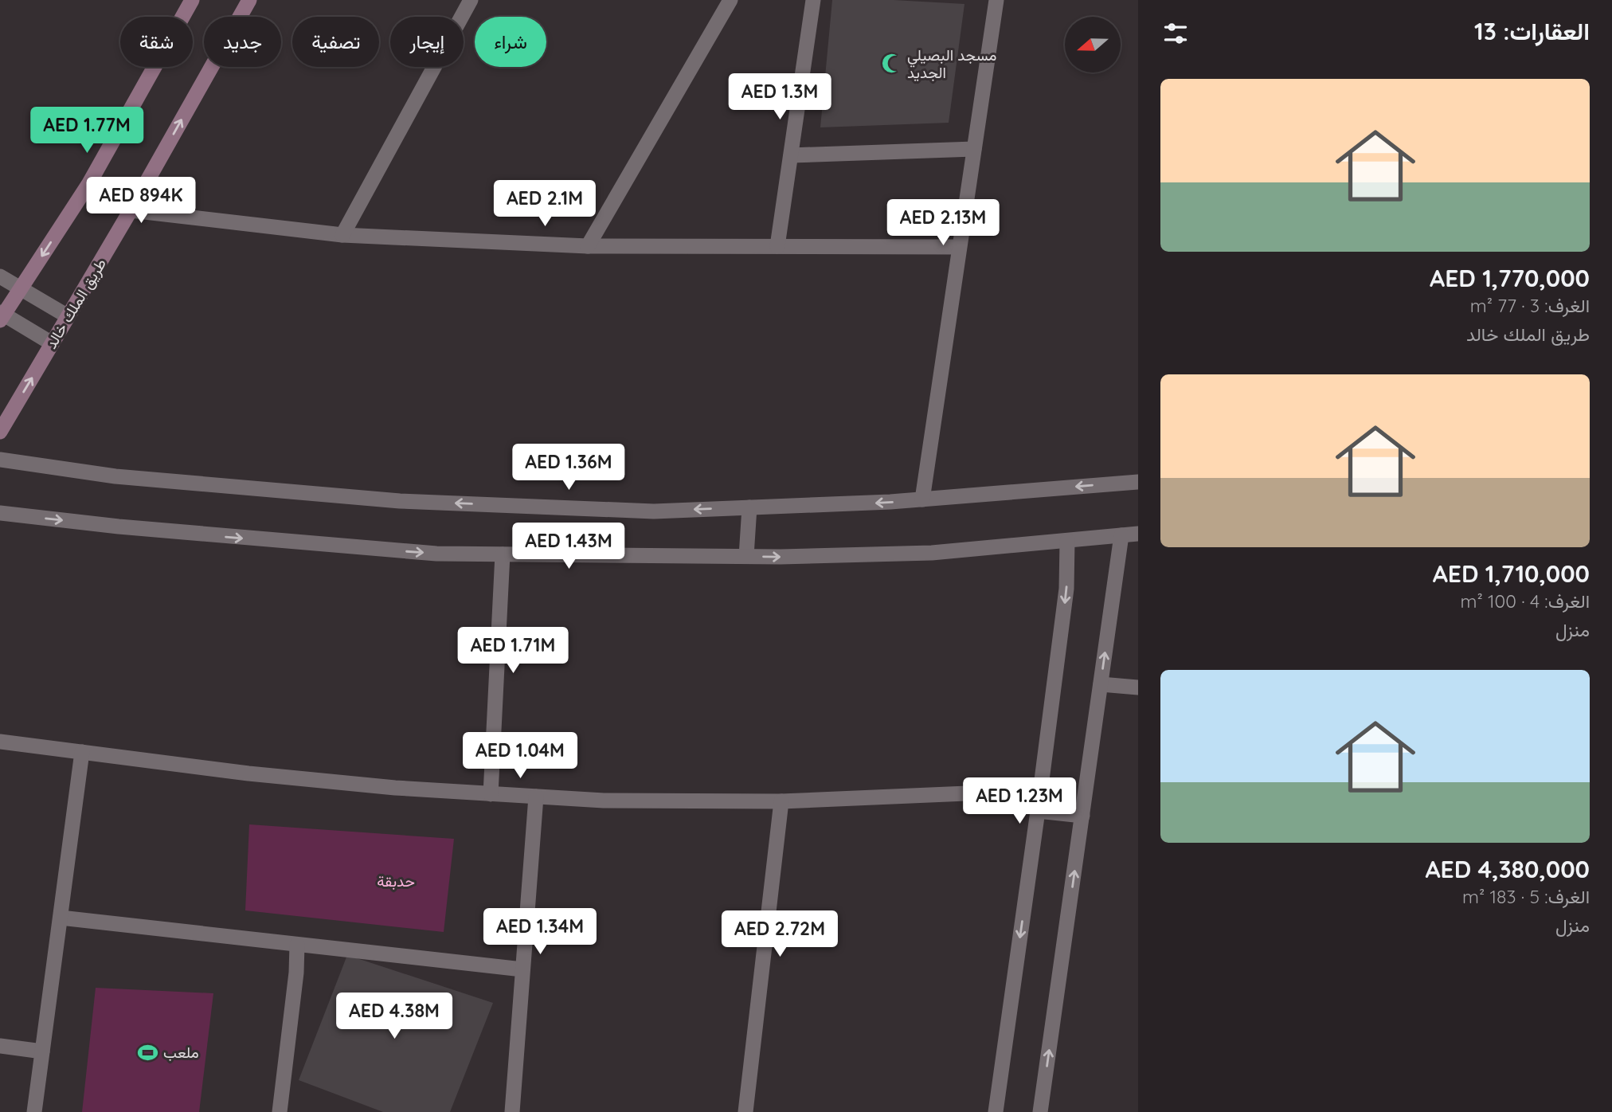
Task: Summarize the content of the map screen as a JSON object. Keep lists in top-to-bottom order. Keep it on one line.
{"streets":{"main road":["طريق الملك خالد"]},"parks":["حدبقة"],"places":{"mosque":["مسجد البصيلي الجديد"],"sports":["ملعب"]},"north":"left","page":{"heading":"العقارات: 13","chip":["شراء","إيجار","تصفية","جديد","شقة"],"list":[{"name":"AED 1,770,000","note":"الغرف: 3 · 77 m² · طريق الملك خالد"},{"name":"AED 1,710,000","note":"الغرف: 4 · 100 m² · منزل"},{"name":"AED 4,380,000","note":"الغرف: 5 · 183 m² · منزل"}],"price":["AED 1.3M","AED 1.77M","AED 894K","AED 2.1M","AED 2.13M","AED 1.36M","AED 1.43M","AED 1.71M","AED 1.04M","AED 1.23M","AED 1.34M","AED 2.72M","AED 4.38M"]}}
